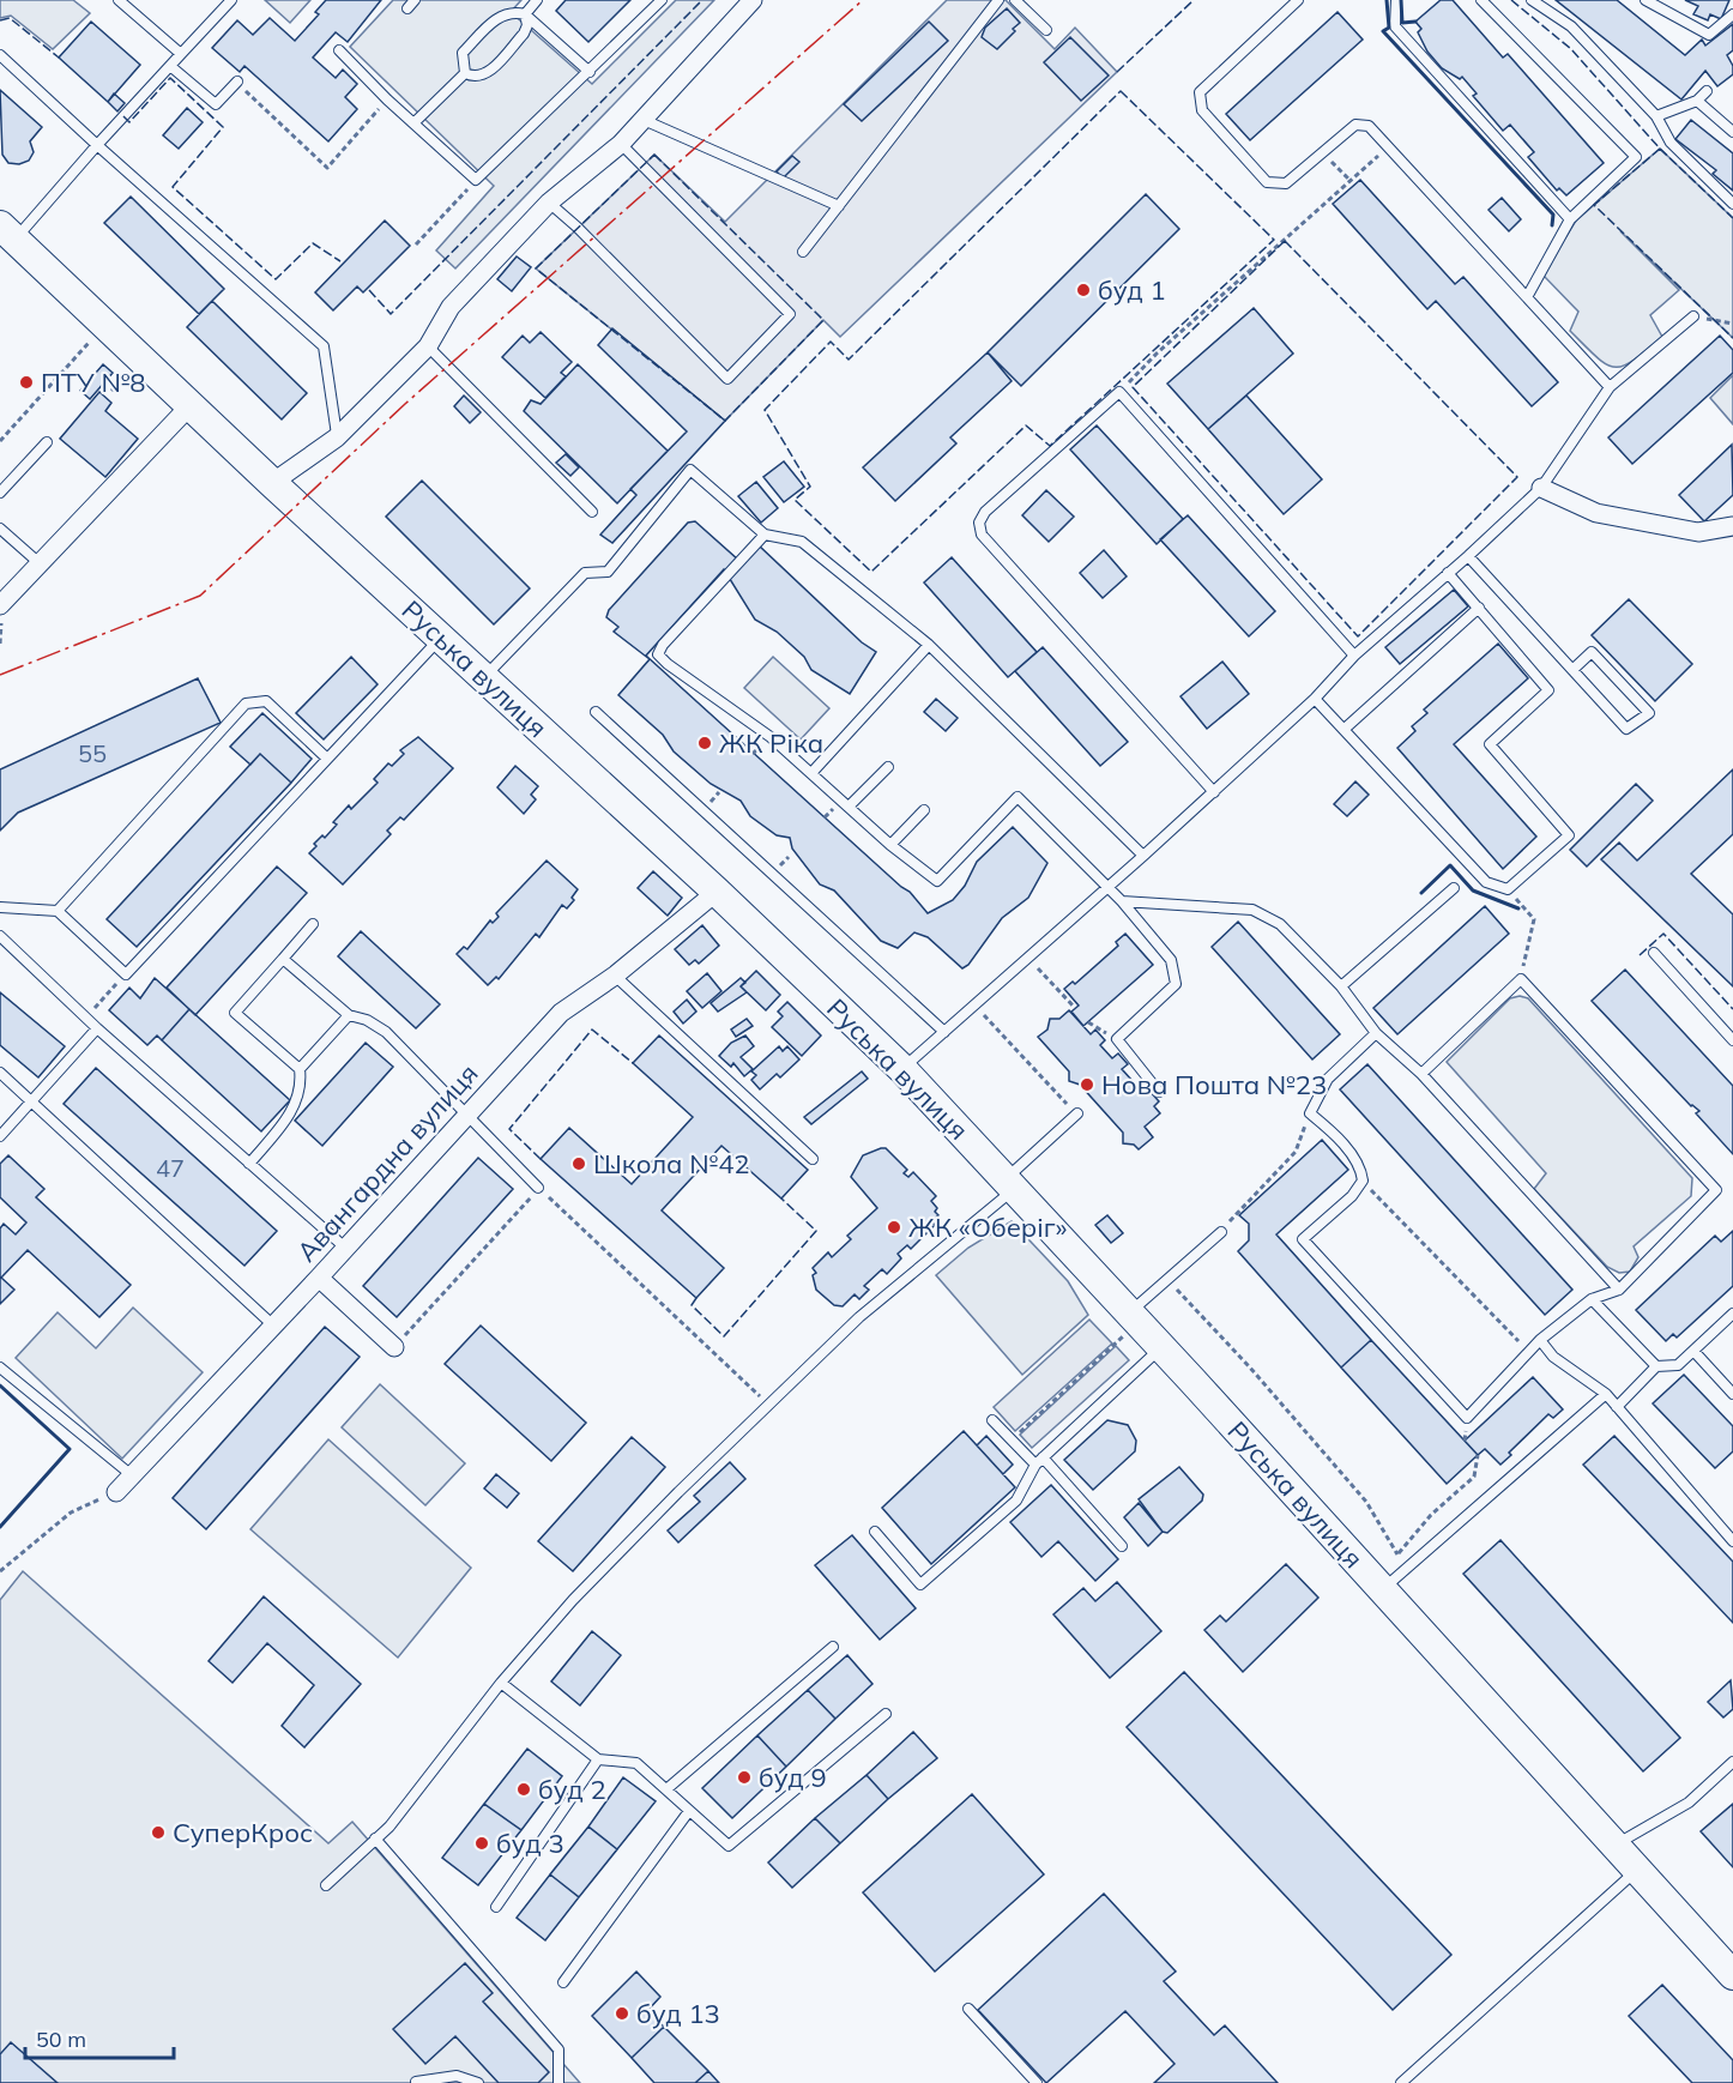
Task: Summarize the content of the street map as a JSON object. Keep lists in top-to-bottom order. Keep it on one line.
{"streets":{"main road":["Руська вулиця"],"street":["Авангардна вулиця"]},"crossings":[["Руська вулиця","Авангардна вулиця"]],"places":["буд 1","ПТУ №8","ЖК Ріка","Нова Пошта №23","Школа №42","ЖК «Оберіг»","буд 9","буд 2","СуперКрос","буд 3","буд 13"],"house_numbers":["55","47"],"scale_bar":"50 m"}
